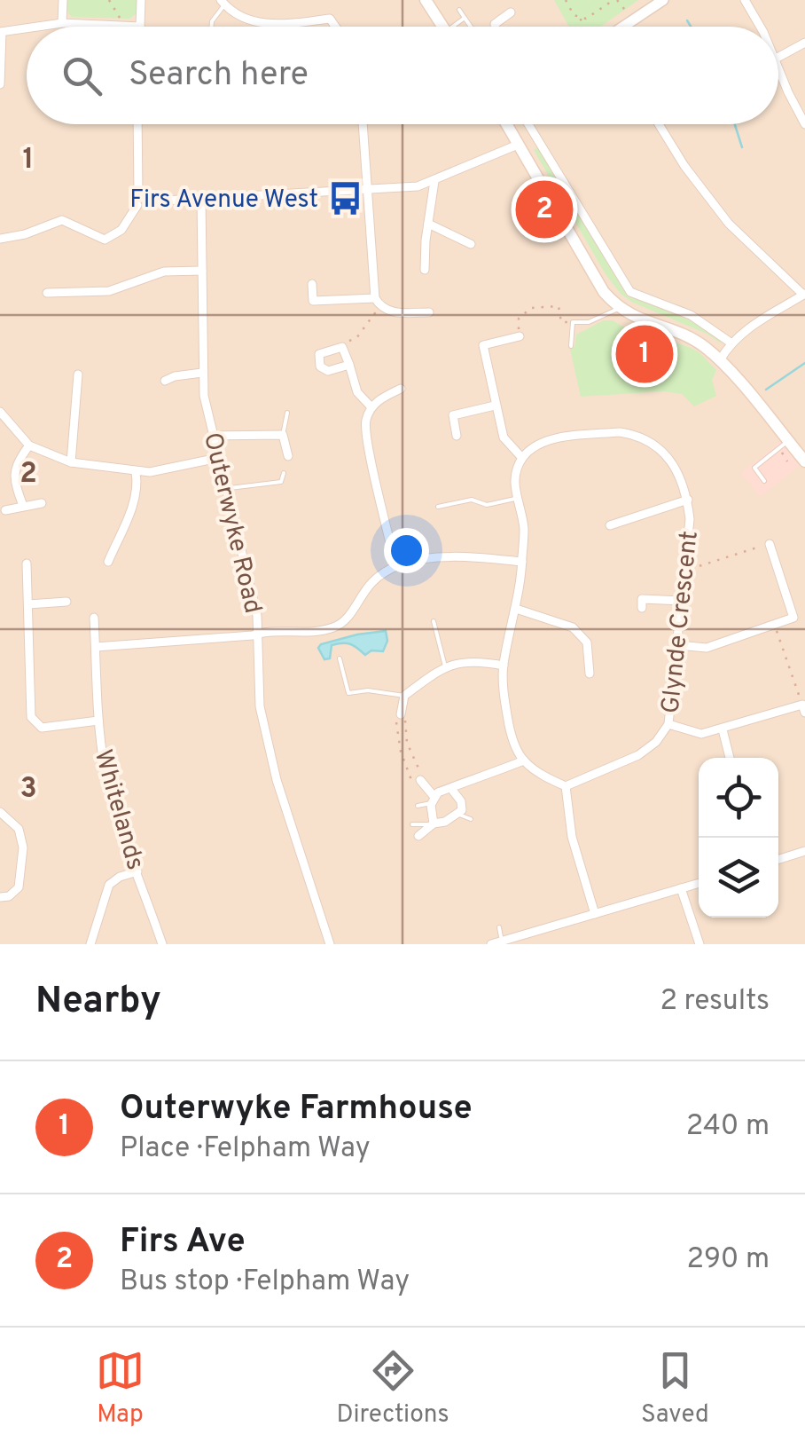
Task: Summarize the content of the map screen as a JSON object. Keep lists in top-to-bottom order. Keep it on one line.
{"streets":{"street":["Outerwyke Road","Glynde Crescent","Whitelands"]},"places":{"bus stop":["Firs Avenue West"]},"page":{"search":"Search here","pins":["2","1"],"heading":["Nearby","2 results"],"list":[{"mark":"1","name":"Outerwyke Farmhouse","note":"Place · Felpham Way","value":"240 m"},{"mark":"2","name":"Firs Ave","note":"Bus stop · Felpham Way","value":"290 m"}],"nav":["Map","Directions","Saved"]},"grid":{"rows":["1","2","3"]}}
